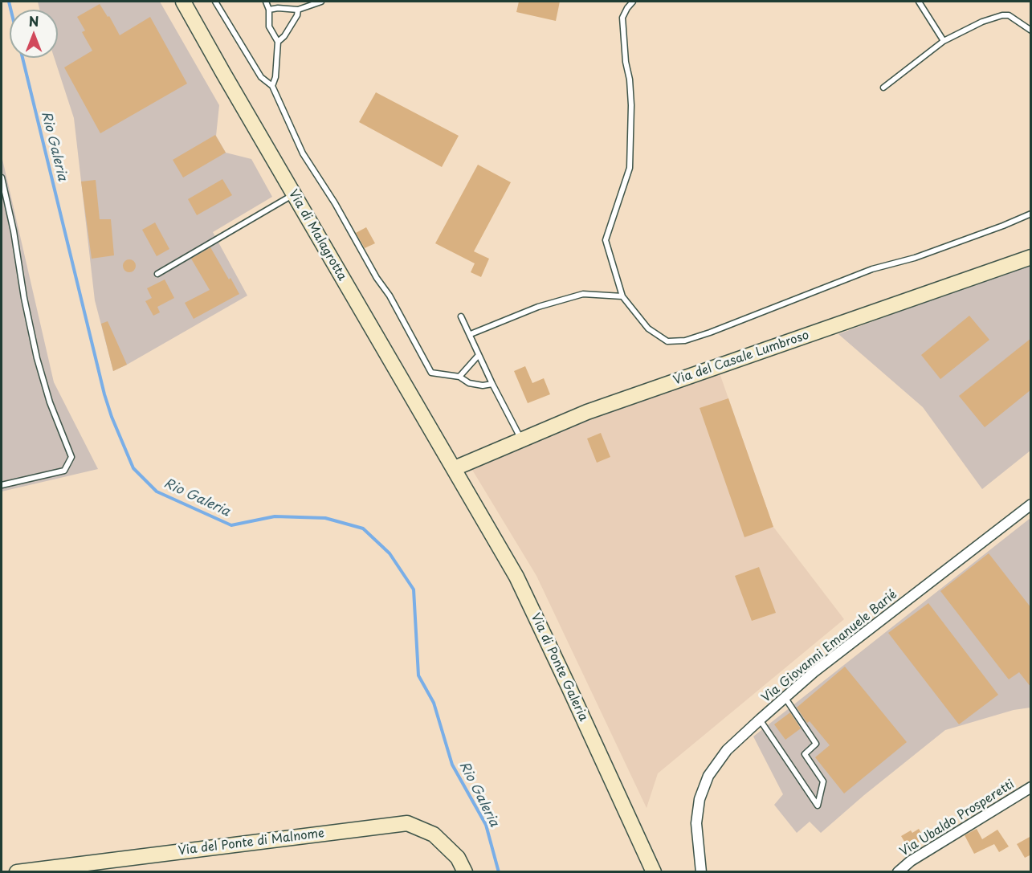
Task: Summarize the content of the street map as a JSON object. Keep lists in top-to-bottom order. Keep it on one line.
{"streets":{"street":["Via di Malagrotta","Via del Casale Lumbroso","Via Giovanni Emanuele Barié","Via di Ponte Galeria","Via Ubaldo Prosperetti","Via del Ponte di Malnome"]},"crossings":[["Via di Malagrotta","Via del Casale Lumbroso"],["Via di Malagrotta","Via di Ponte Galeria"],["Via del Casale Lumbroso","Via di Ponte Galeria"]],"water":["Rio Galeria"],"north":"top"}
